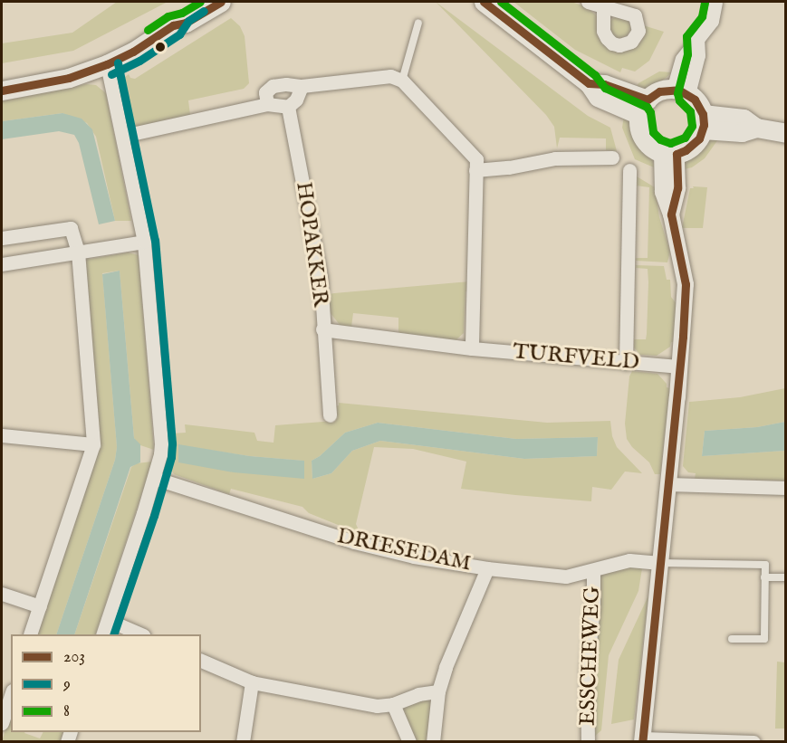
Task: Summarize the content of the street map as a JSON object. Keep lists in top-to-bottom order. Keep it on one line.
{"streets":{"street":["HOPAKKER","TURFVELD","DRIESEDAM","ESSCHEWEG"]},"crossings":[["HOPAKKER","TURFVELD"],["DRIESEDAM","ESSCHEWEG"]],"lines":["transit line 203","transit line 8","transit line 9"],"legend":["203","9","8"]}
